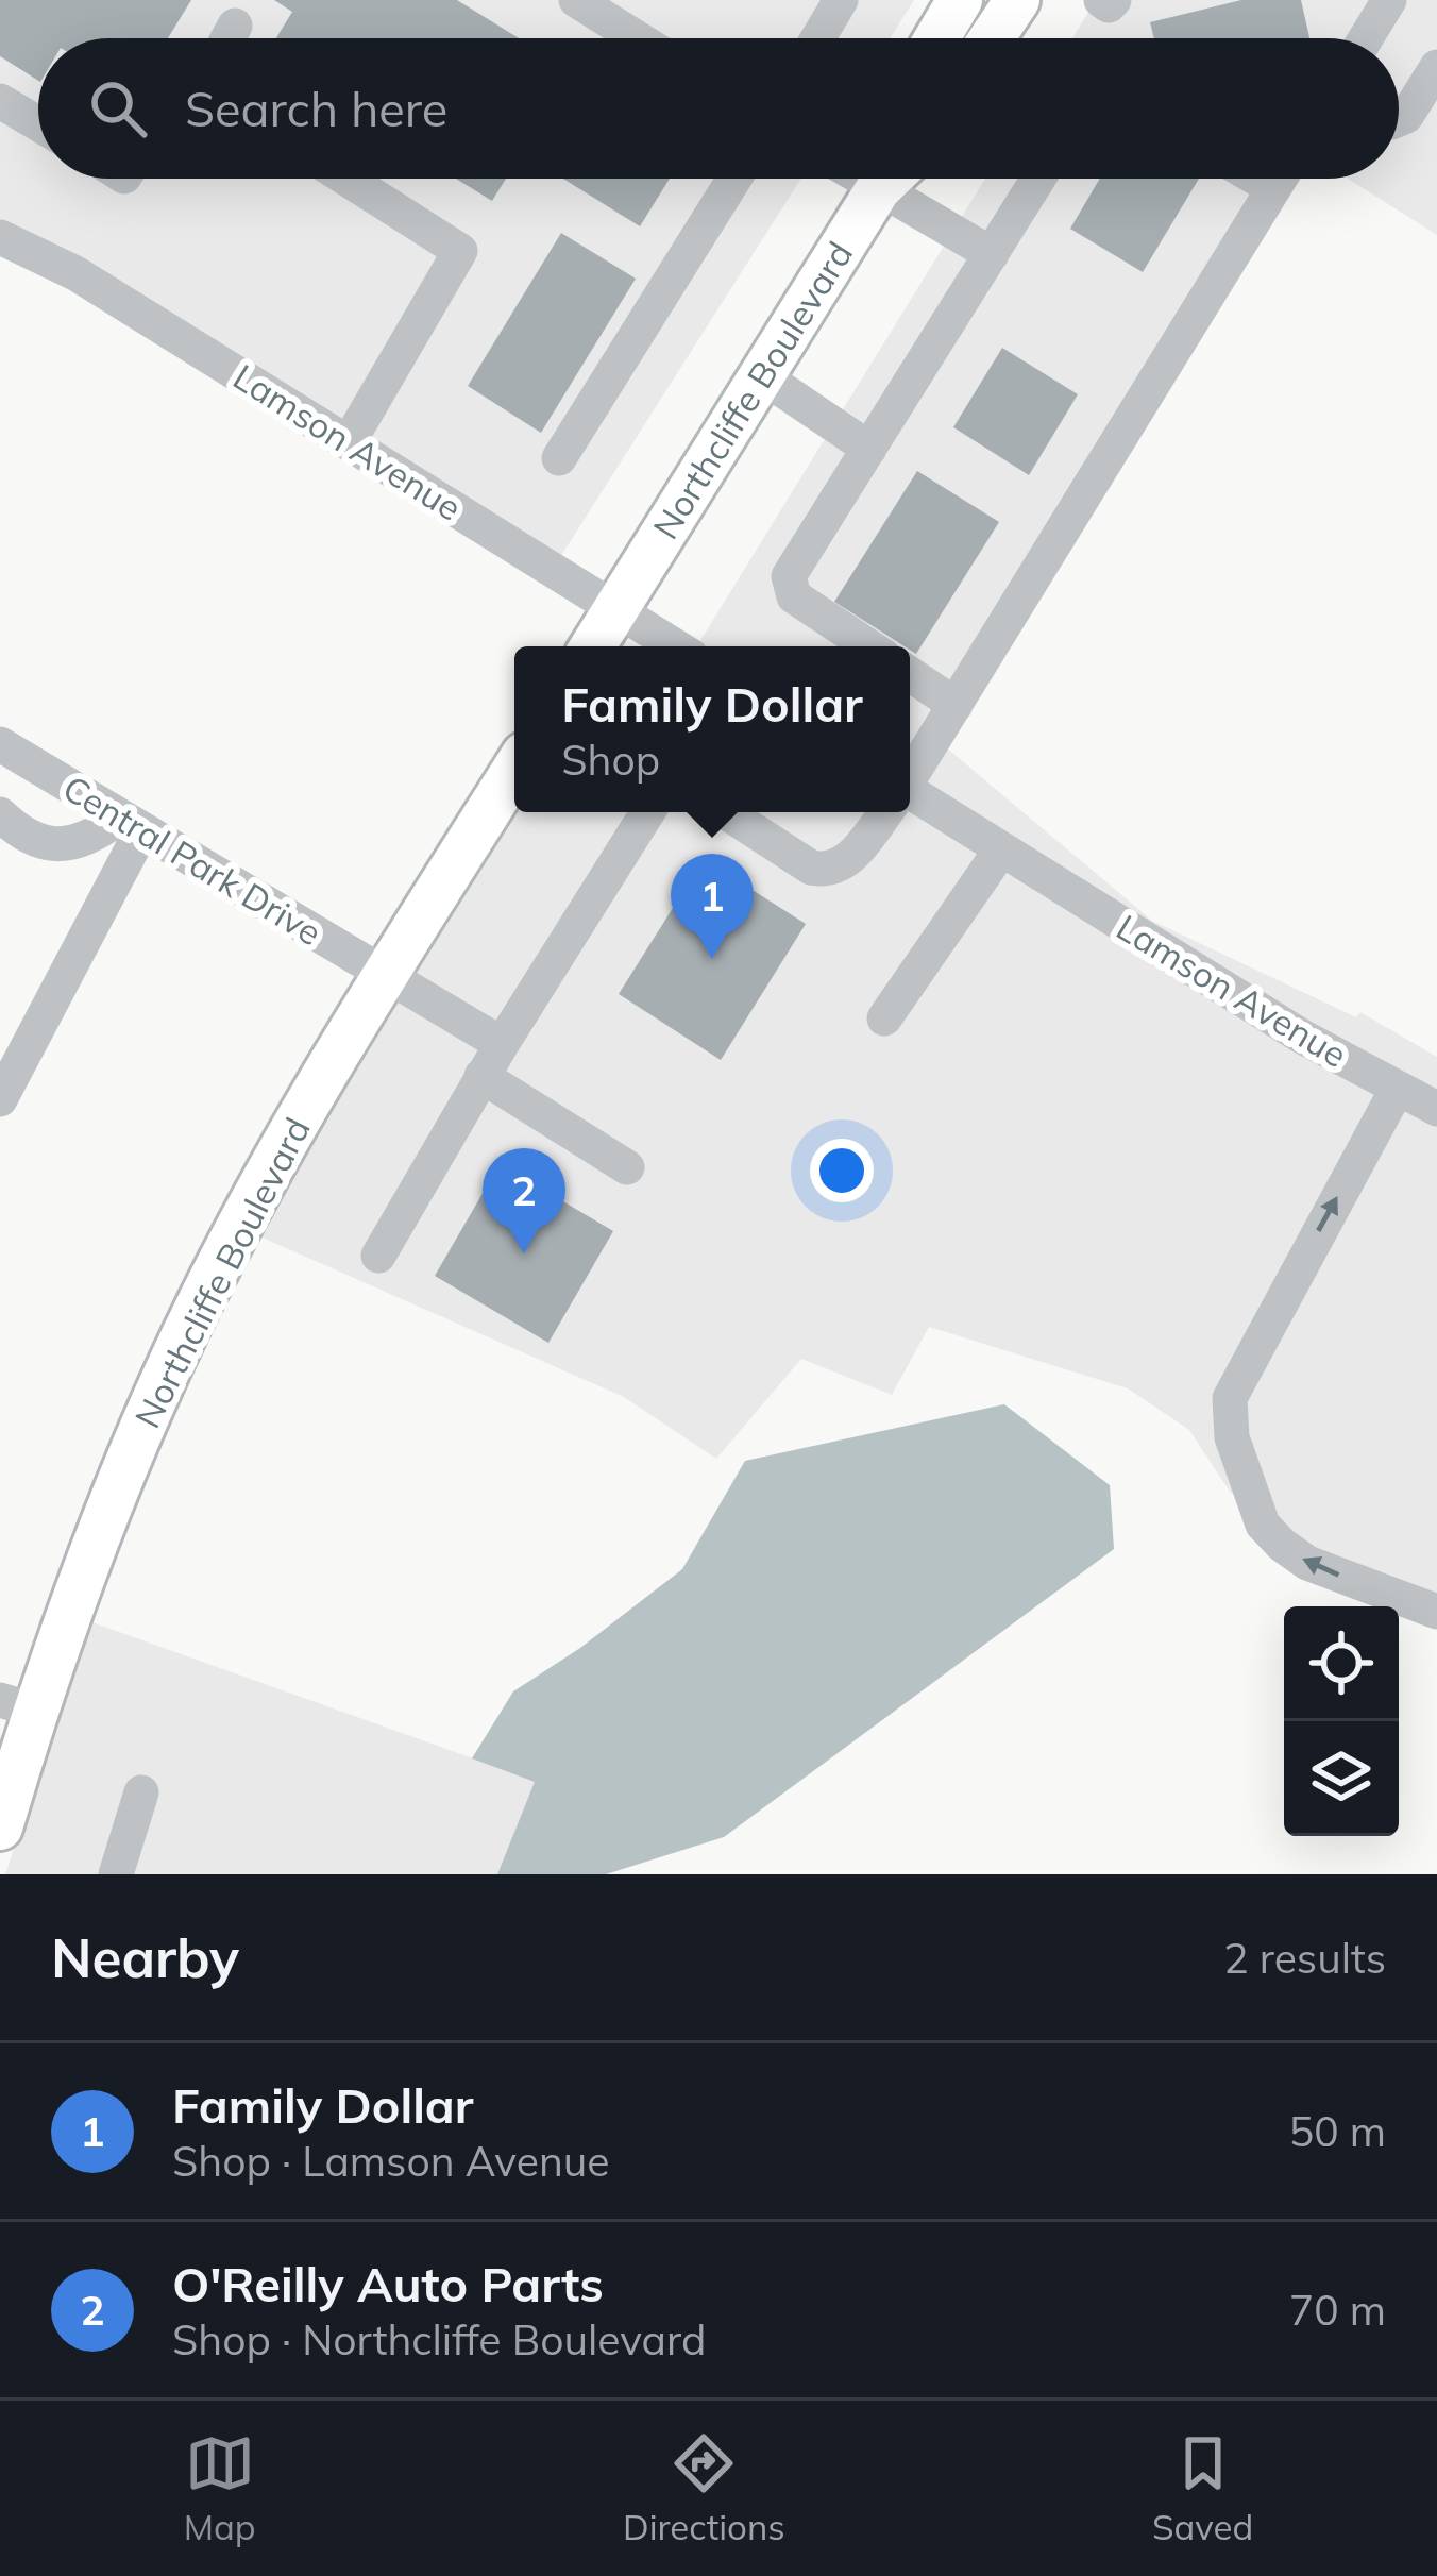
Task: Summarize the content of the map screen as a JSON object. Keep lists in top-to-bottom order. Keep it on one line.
{"streets":{"main road":["Northcliffe Boulevard"],"street":["Lamson Avenue","Central Park Drive"]},"crossings":[["Northcliffe Boulevard","Lamson Avenue"],["Northcliffe Boulevard","Central Park Drive"]],"page":{"search":"Search here","popup":["Family Dollar","Shop"],"pins":["1","2"],"heading":["Nearby","2 results"],"list":[{"mark":"1","name":"Family Dollar","note":"Shop · Lamson Avenue","value":"50 m"},{"mark":"2","name":"O'Reilly Auto Parts","note":"Shop · Northcliffe Boulevard","value":"70 m"}],"nav":["Map","Directions","Saved"]}}
